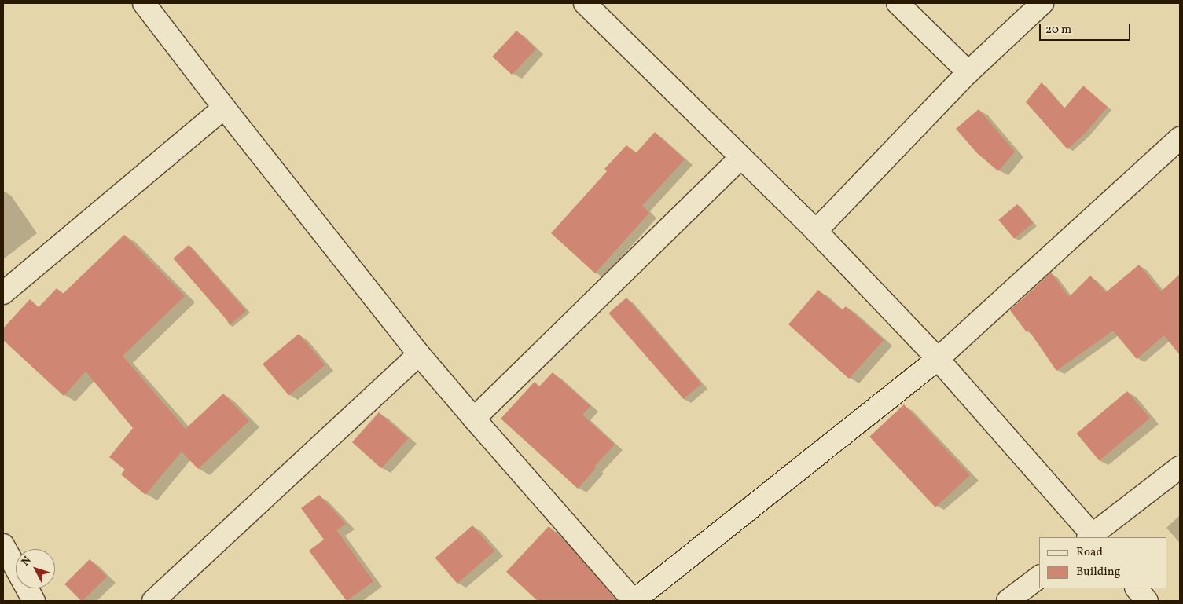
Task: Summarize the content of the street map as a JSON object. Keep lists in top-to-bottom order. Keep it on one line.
{"legend":["Road","Building"],"scale_bar":"20 m","north":"top left"}
